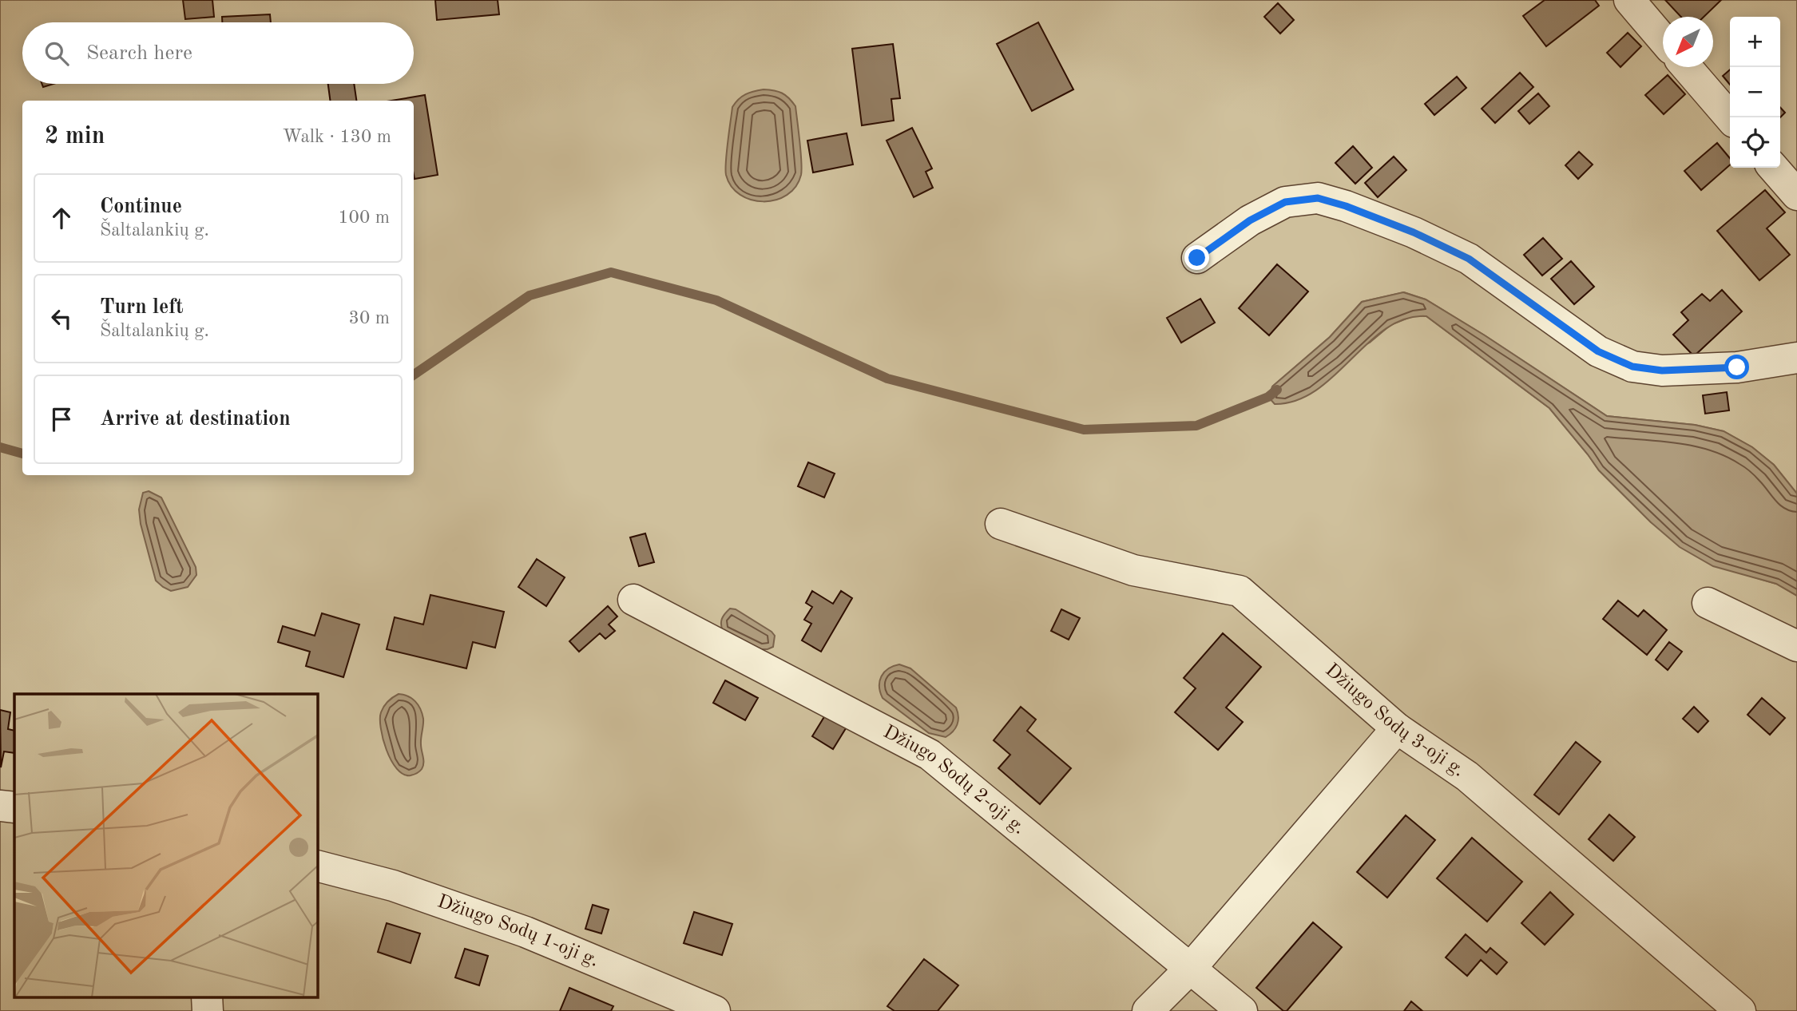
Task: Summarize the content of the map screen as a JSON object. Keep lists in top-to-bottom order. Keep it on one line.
{"streets":{"street":["Džiugo Sodų 3-oji g.","Džiugo Sodų 2-oji g.","Džiugo Sodų 1-oji g."]},"north":"bottom left","page":{"map_buttons":["+","−"],"search":"Search here","heading":["2 min","Walk · 130 m"],"list":[["Continue","Šaltalankių g.","100 m"],["Turn left","Šaltalankių g.","30 m"],"Arrive at destination"]}}
